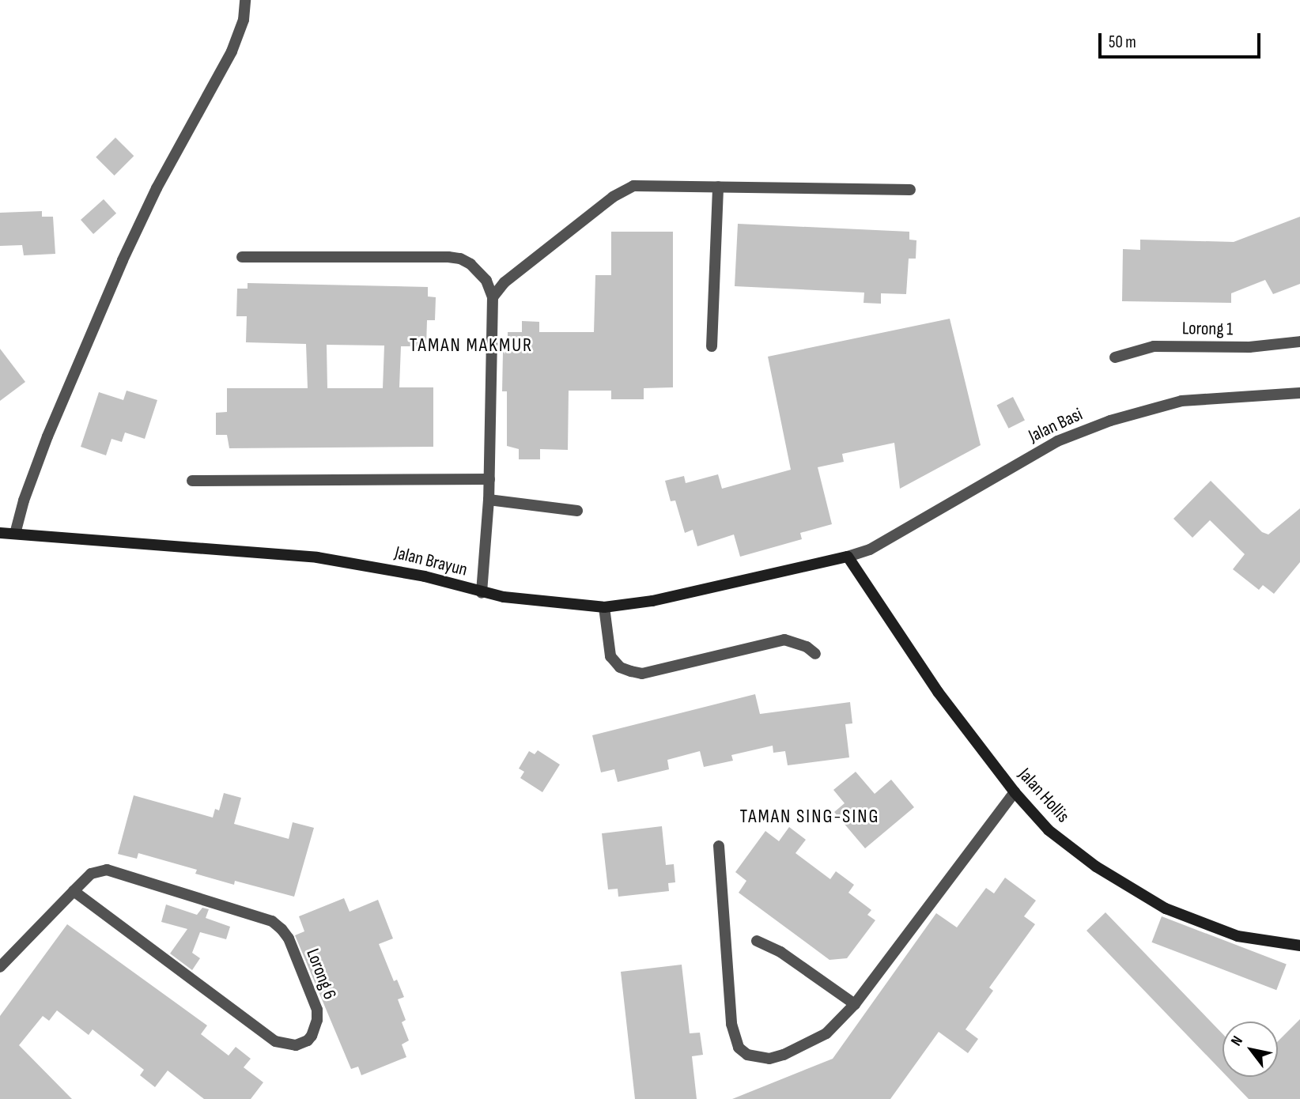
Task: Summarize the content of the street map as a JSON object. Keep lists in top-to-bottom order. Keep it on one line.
{"streets":{"main road":["Jalan Brayun","Jalan Hollis"],"street":["Lorong 1","Jalan Basi","Lorong 6"]},"crossings":[["Jalan Basi","Jalan Brayun"],["Jalan Basi","Jalan Hollis"],["Jalan Brayun","Jalan Hollis"]],"districts":["TAMAN MAKMUR","TAMAN SING-SING"],"scale_bar":"50 m","north":"top left"}
